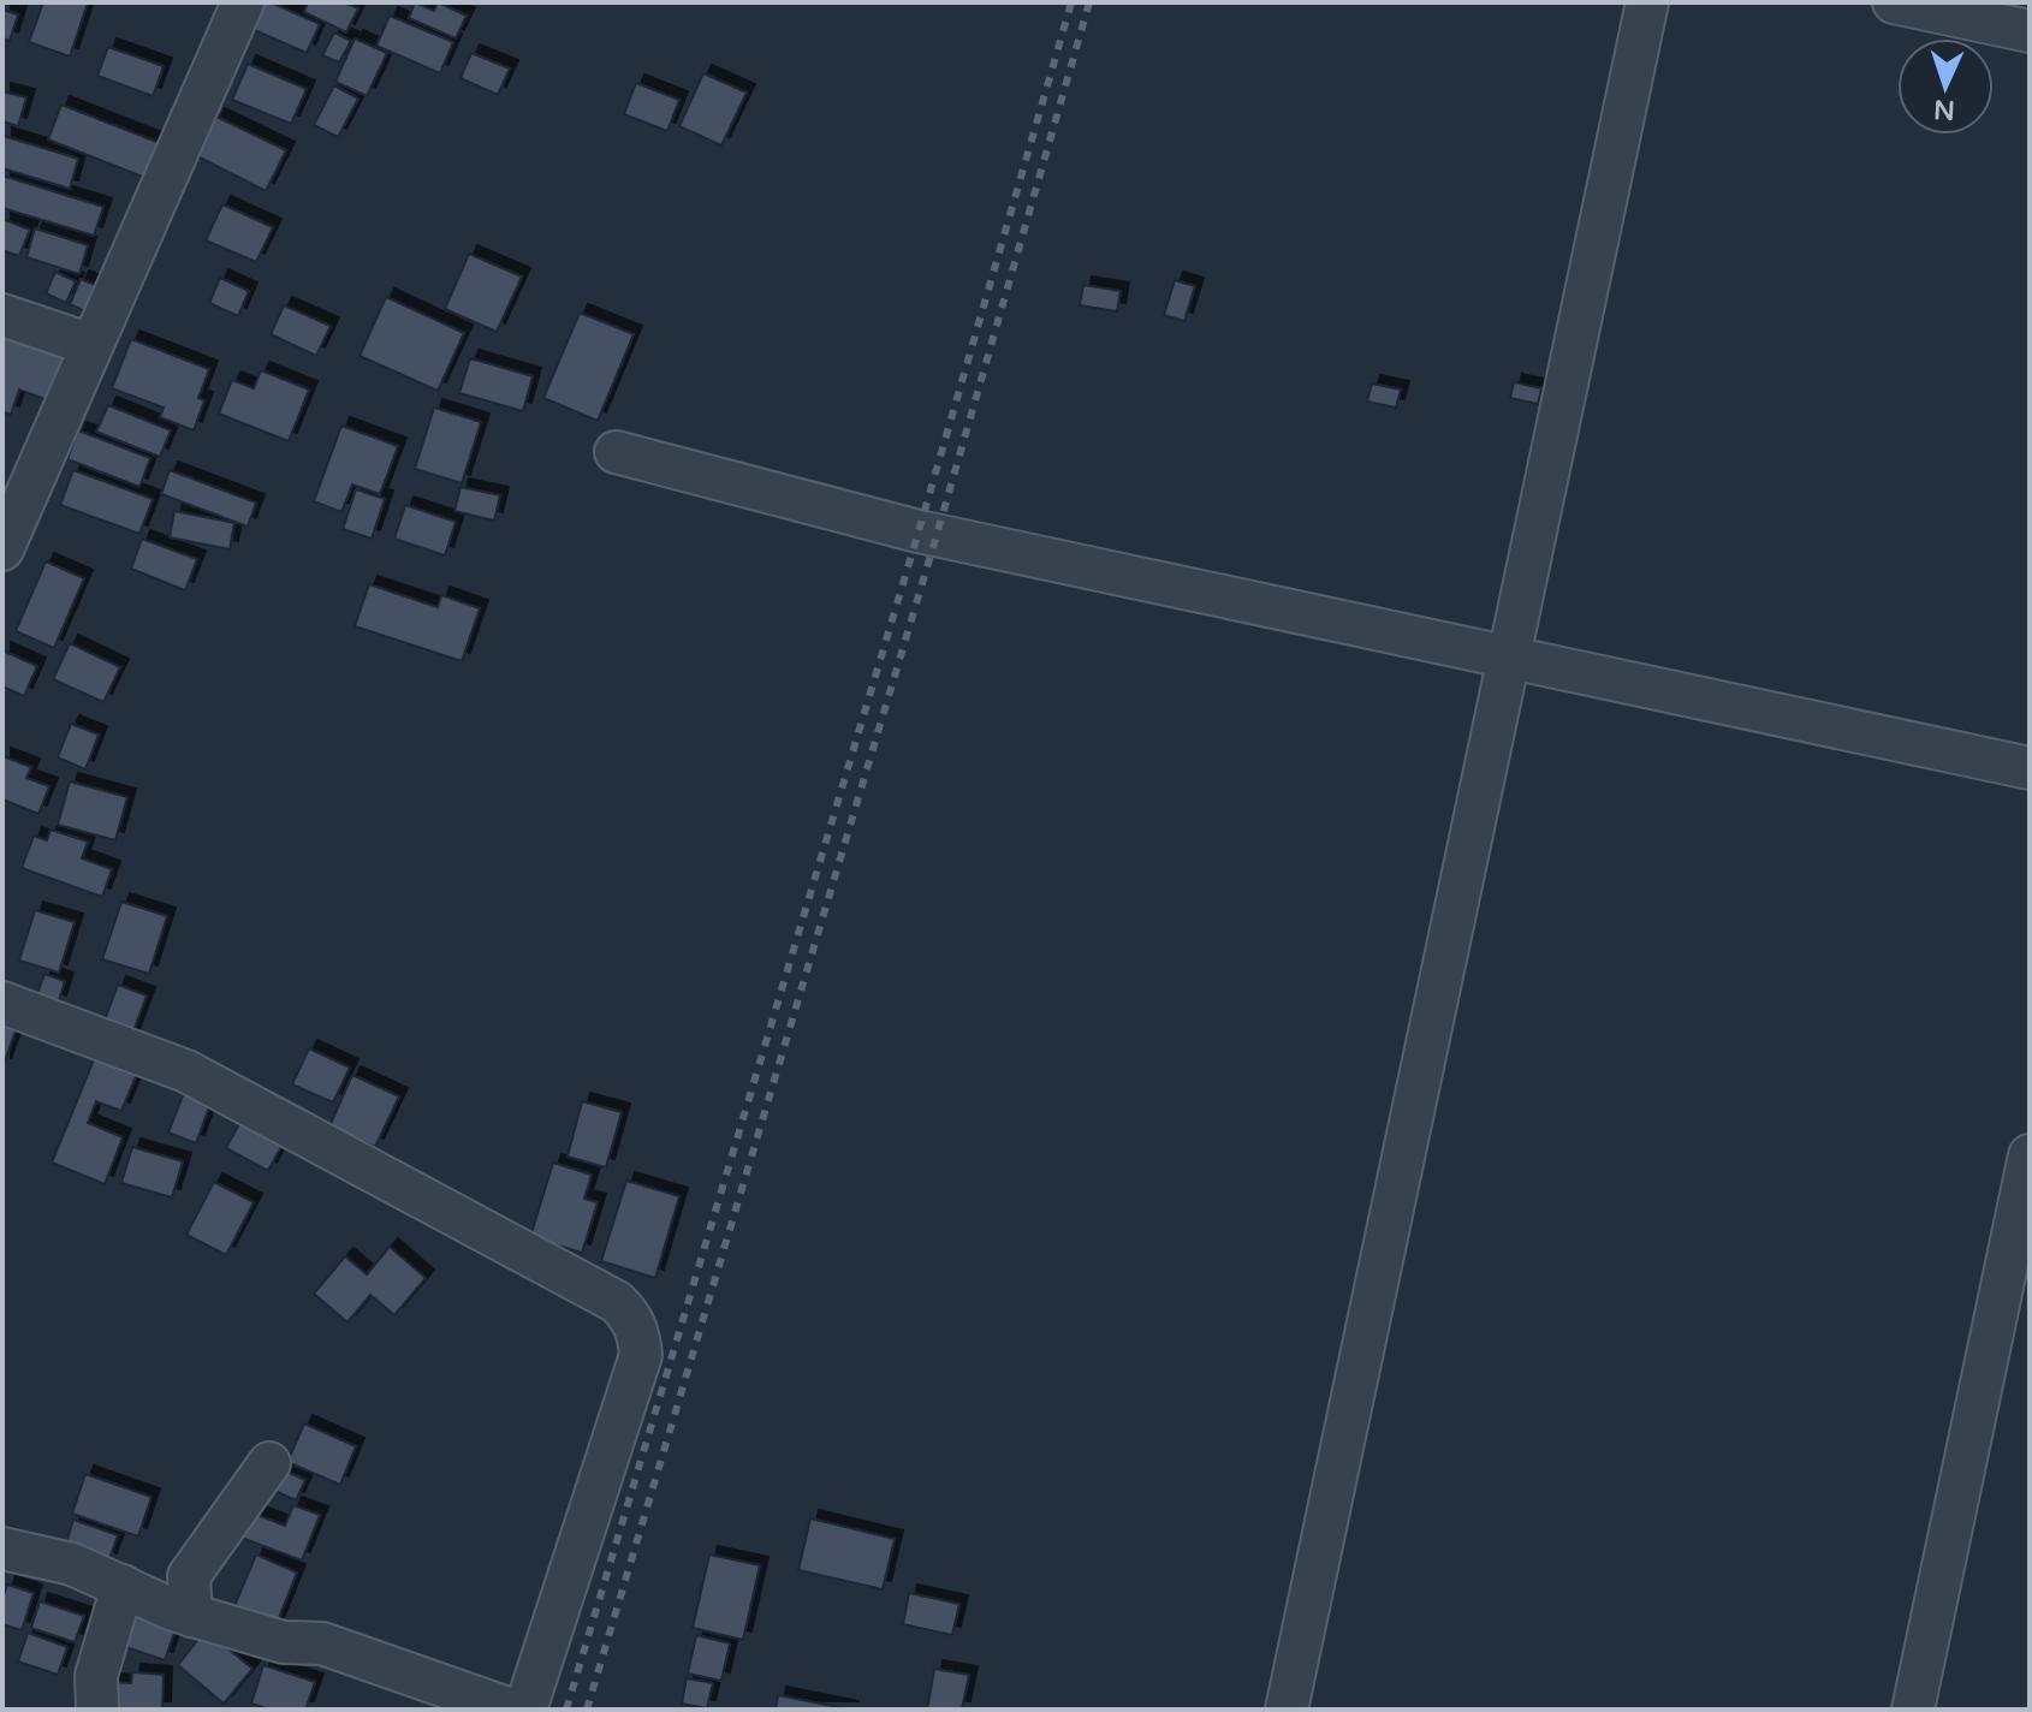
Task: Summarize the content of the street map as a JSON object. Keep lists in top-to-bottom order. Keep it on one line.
{"north":"bottom"}
